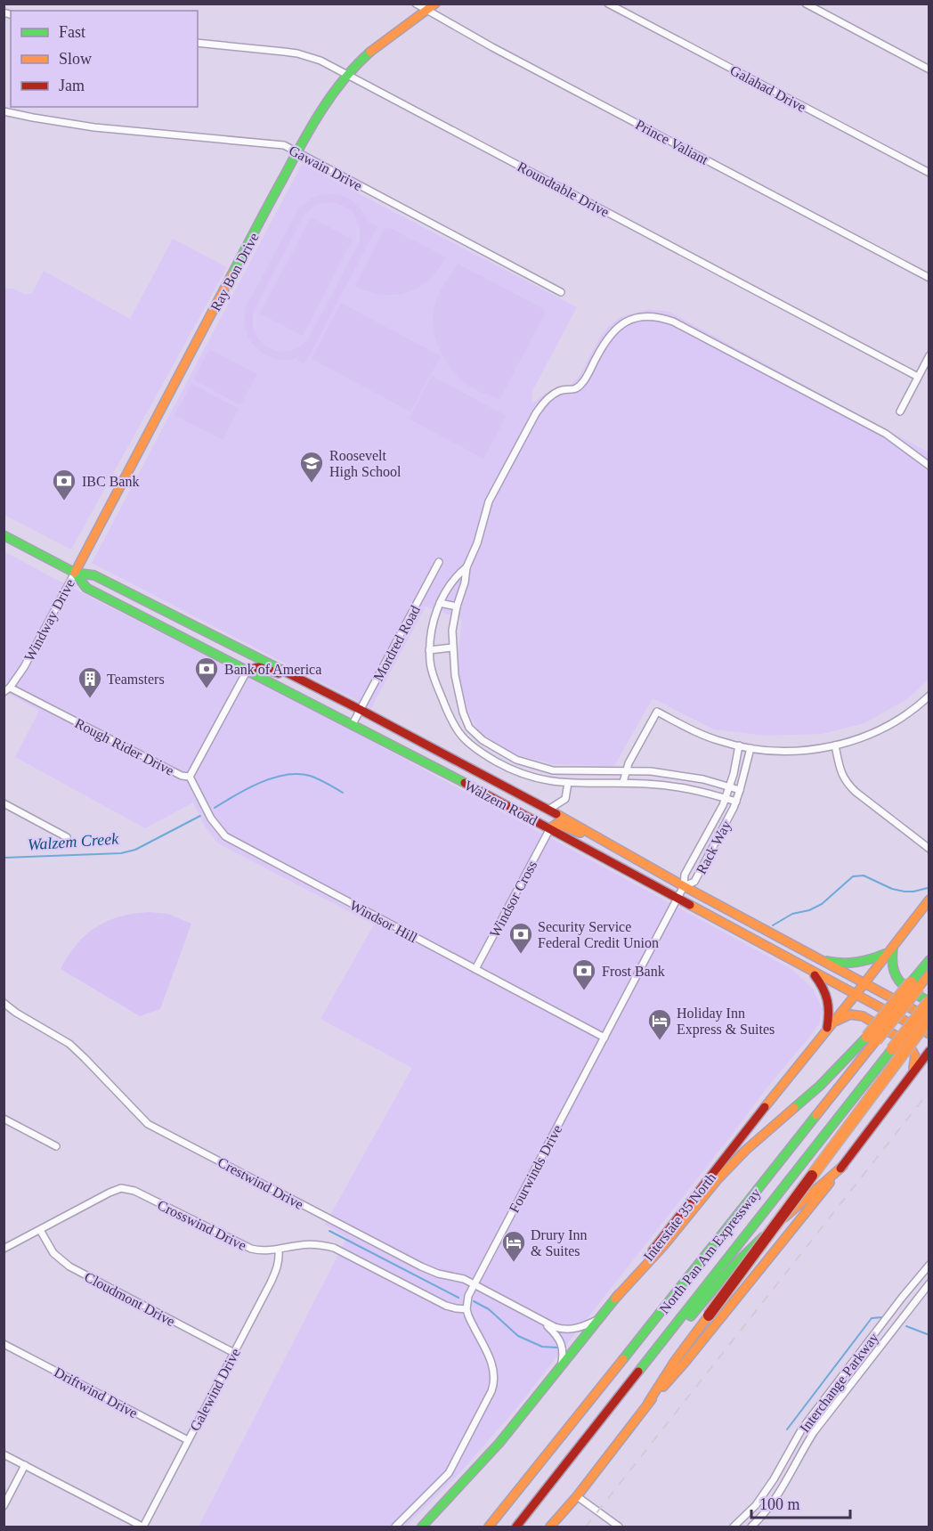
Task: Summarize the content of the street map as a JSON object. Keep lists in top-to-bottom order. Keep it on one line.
{"streets":{"main road":["Ray Bon Drive","Walzem Road","Interstate 35 North","North Pan Am Expressway"],"street":["Galahad Drive","Prince Valiant","Gawain Drive","Roundtable Drive","Windway Drive","Mordred Road","Rough Rider Drive","Rack Way","Windsor Cross","Windsor Hill","Fourwinds Drive","Crestwind Drive","Crosswind Drive","Cloudmont Drive","Interchange Parkway","Galewind Drive","Driftwind Drive"]},"crossings":[["Prince Valiant","Ray Bon Drive"],["Gawain Drive","Ray Bon Drive"],["Roundtable Drive","Ray Bon Drive"],["Ray Bon Drive","Windway Drive"],["Ray Bon Drive","Walzem Road"],["Windway Drive","Rough Rider Drive"],["Windway Drive","Walzem Road"],["Mordred Road","Walzem Road"],["Rough Rider Drive","Walzem Road"],["Rough Rider Drive","Windsor Hill"],["Walzem Road","Rack Way"],["Walzem Road","Windsor Cross"],["Walzem Road","Fourwinds Drive"],["Walzem Road","Interstate 35 North"],["Rack Way","Fourwinds Drive"],["Windsor Cross","Windsor Hill"],["Windsor Hill","Fourwinds Drive"],["Fourwinds Drive","Crestwind Drive"],["Fourwinds Drive","Crosswind Drive"],["Crestwind Drive","Interstate 35 North"],["Crosswind Drive","Cloudmont Drive"],["Crosswind Drive","Galewind Drive"],["Cloudmont Drive","Galewind Drive"],["Galewind Drive","Driftwind Drive"]],"water":["Walzem Creek"],"places":{"school or university":["Roosevelt High School"],"bank":["IBC Bank","Bank of America","Security Service Federal Credit Union","Frost Bank"],"building":["Teamsters"],"hotel":["Holiday Inn Express & Suites","Drury Inn & Suites"]},"legend":["Fast","Slow","Jam"],"scale_bar":"100 m"}
